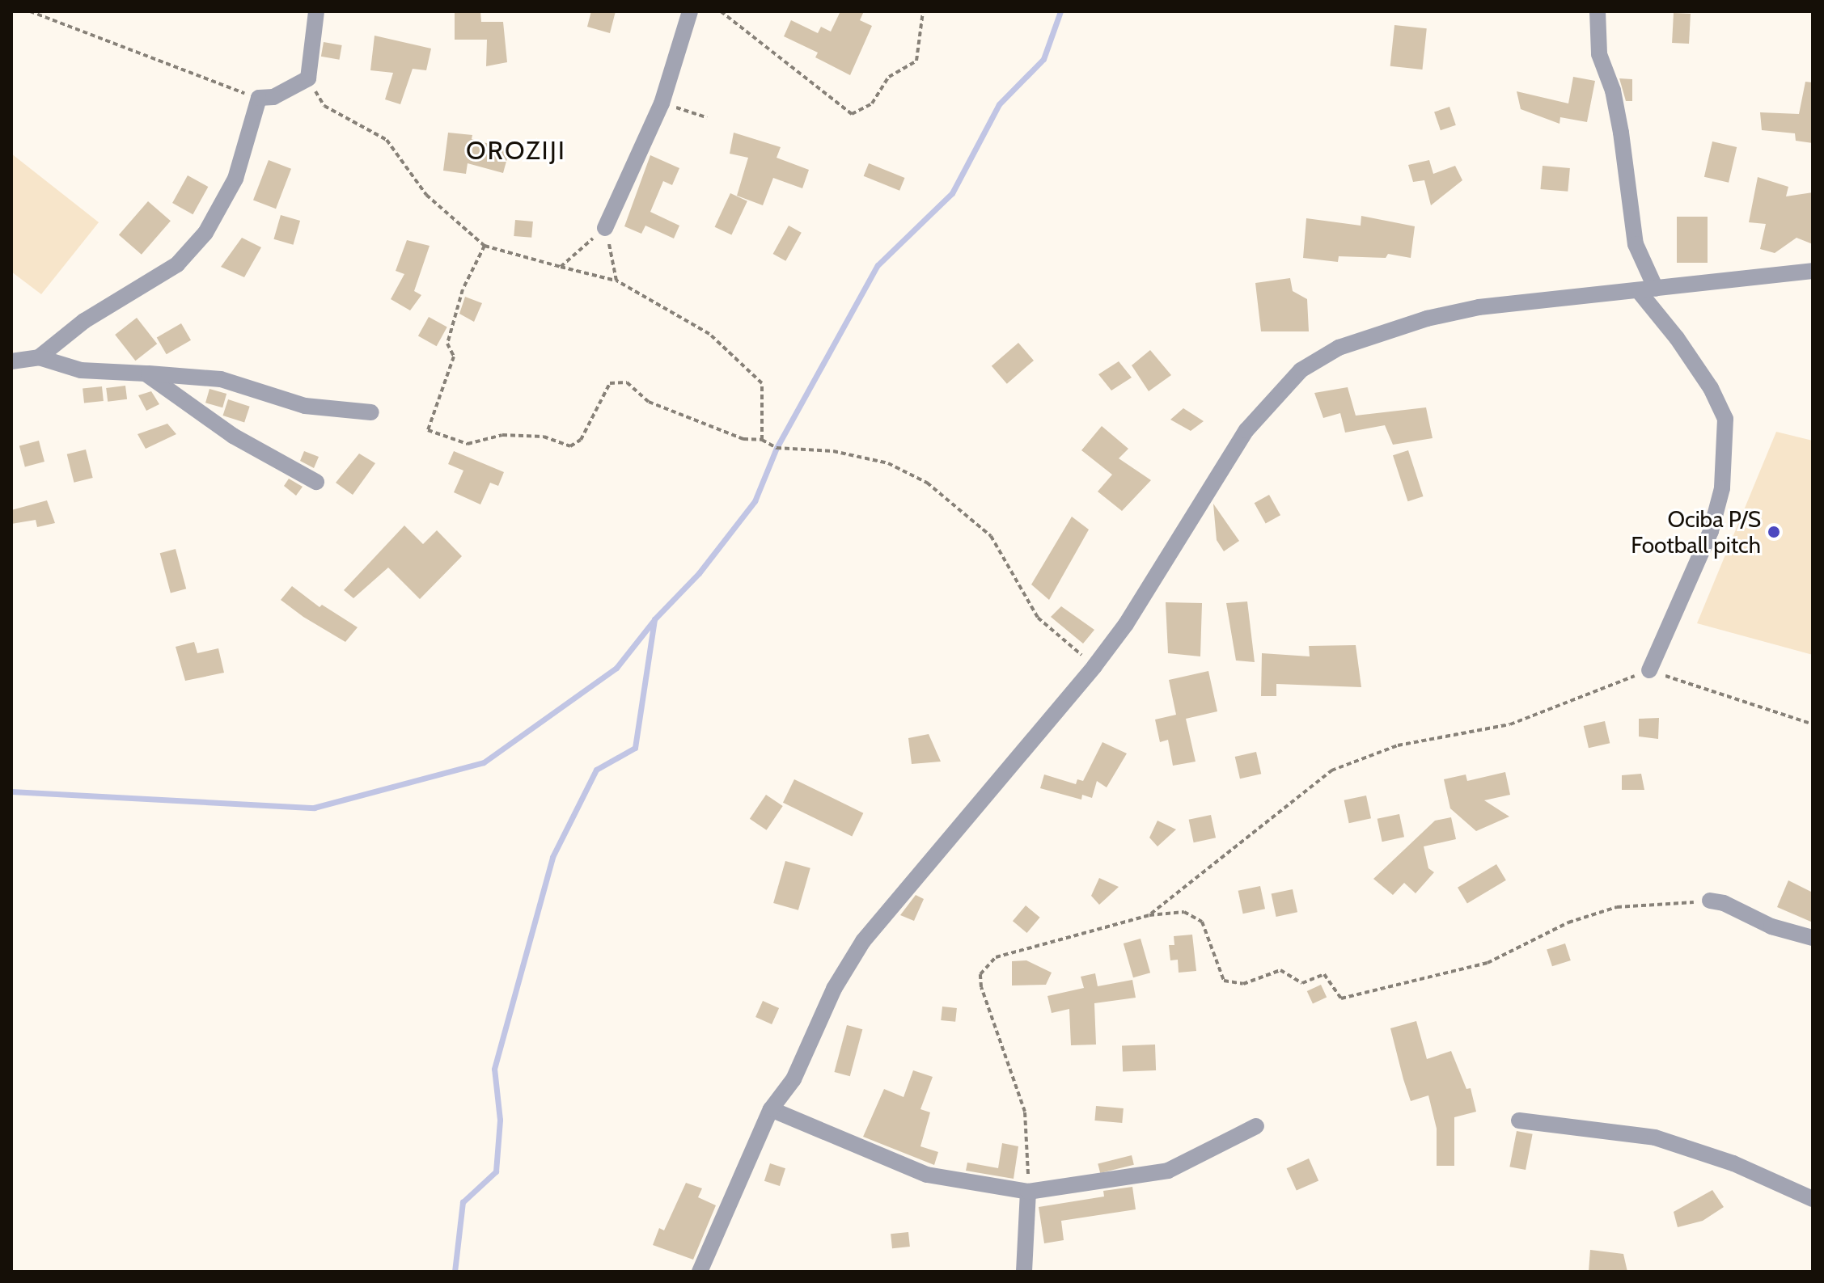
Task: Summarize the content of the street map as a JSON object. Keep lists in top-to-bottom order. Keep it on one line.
{"districts":["OROZIJI"],"places":["Ociba P/S Football pitch"]}
